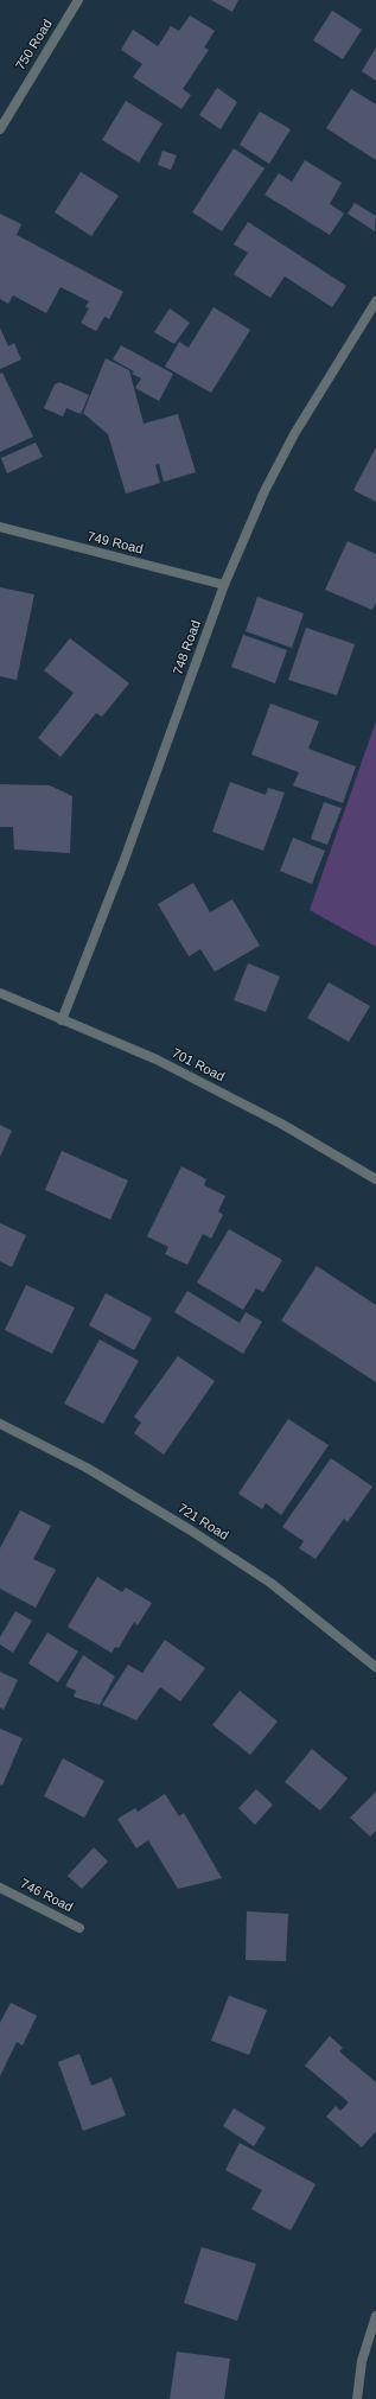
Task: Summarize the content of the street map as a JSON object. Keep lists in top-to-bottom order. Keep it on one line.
{"streets":{"street":["750 Road","749 Road","748 Road","701 Road","721 Road","746 Road"]},"crossings":[["749 Road","748 Road"],["748 Road","701 Road"]]}
